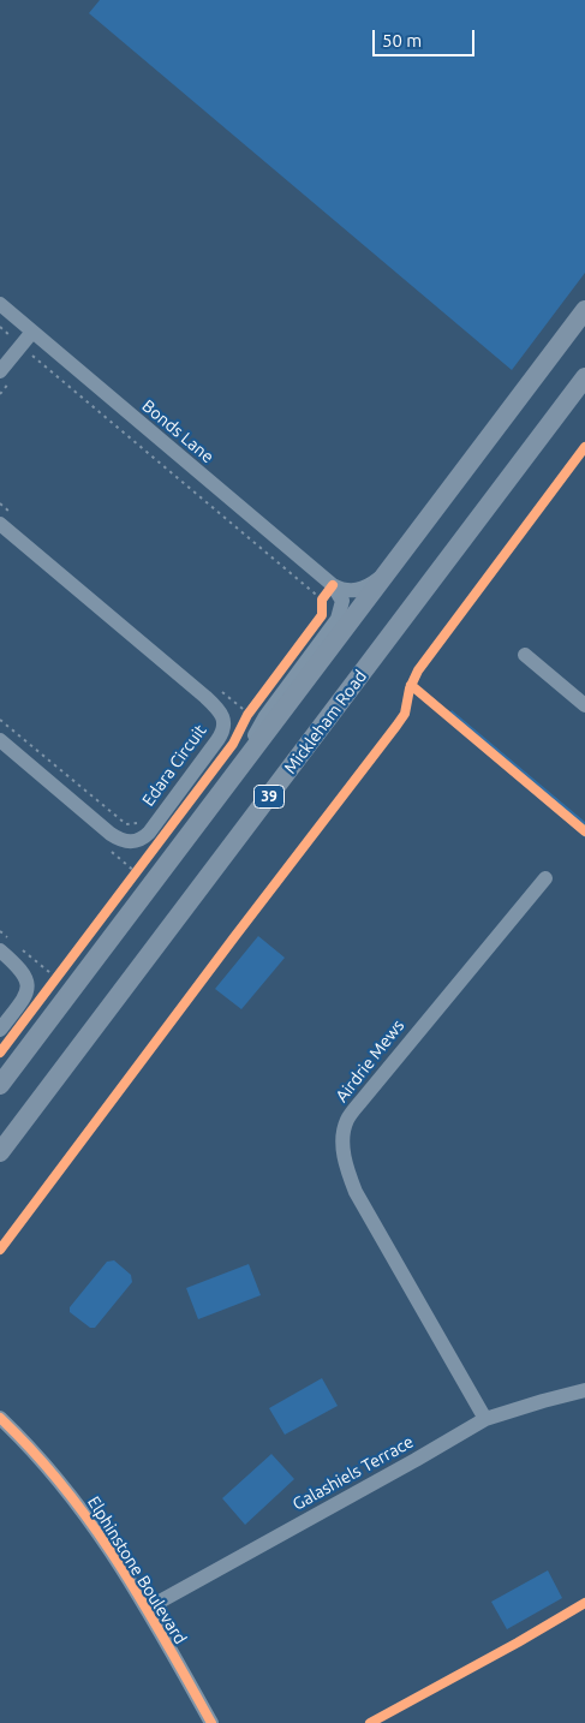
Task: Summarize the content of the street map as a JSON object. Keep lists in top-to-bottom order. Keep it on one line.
{"streets":{"main road":["Mickleham Road","39"],"street":["Bonds Lane","Edara Circuit","Airdrie Mews","Galashiels Terrace","Elphinstone Boulevard"]},"crossings":[["Airdrie Mews","Galashiels Terrace"],["Galashiels Terrace","Elphinstone Boulevard"]],"scale_bar":"50 m"}
